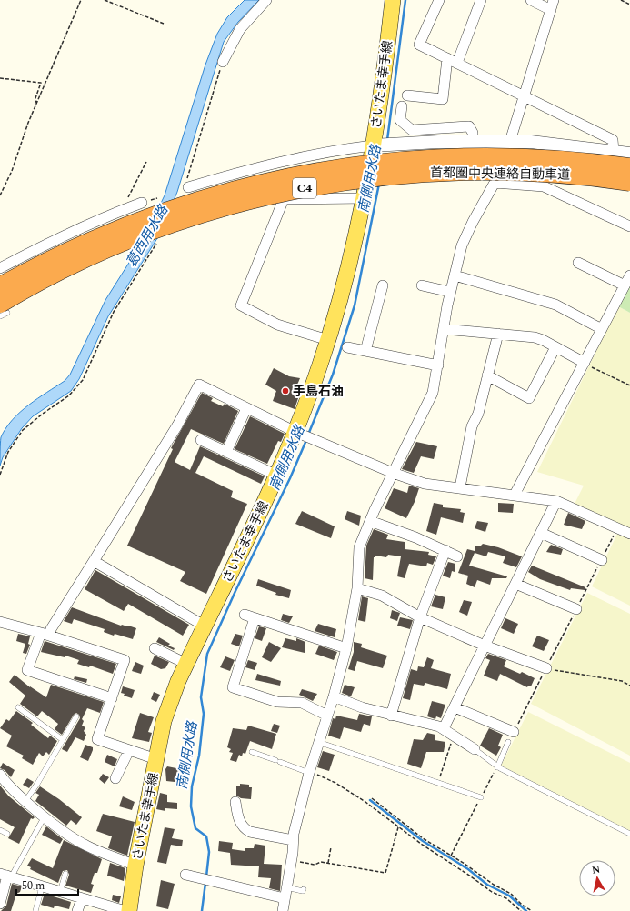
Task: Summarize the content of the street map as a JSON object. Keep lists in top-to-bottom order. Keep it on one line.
{"streets":{"highway":["首都圏中央連絡自動車道","C4"],"main road":["さいたま幸手線"]},"water":["南側用水路","葛西用水路"],"places":["手島石油"],"scale_bar":"50 m","north":"top"}
